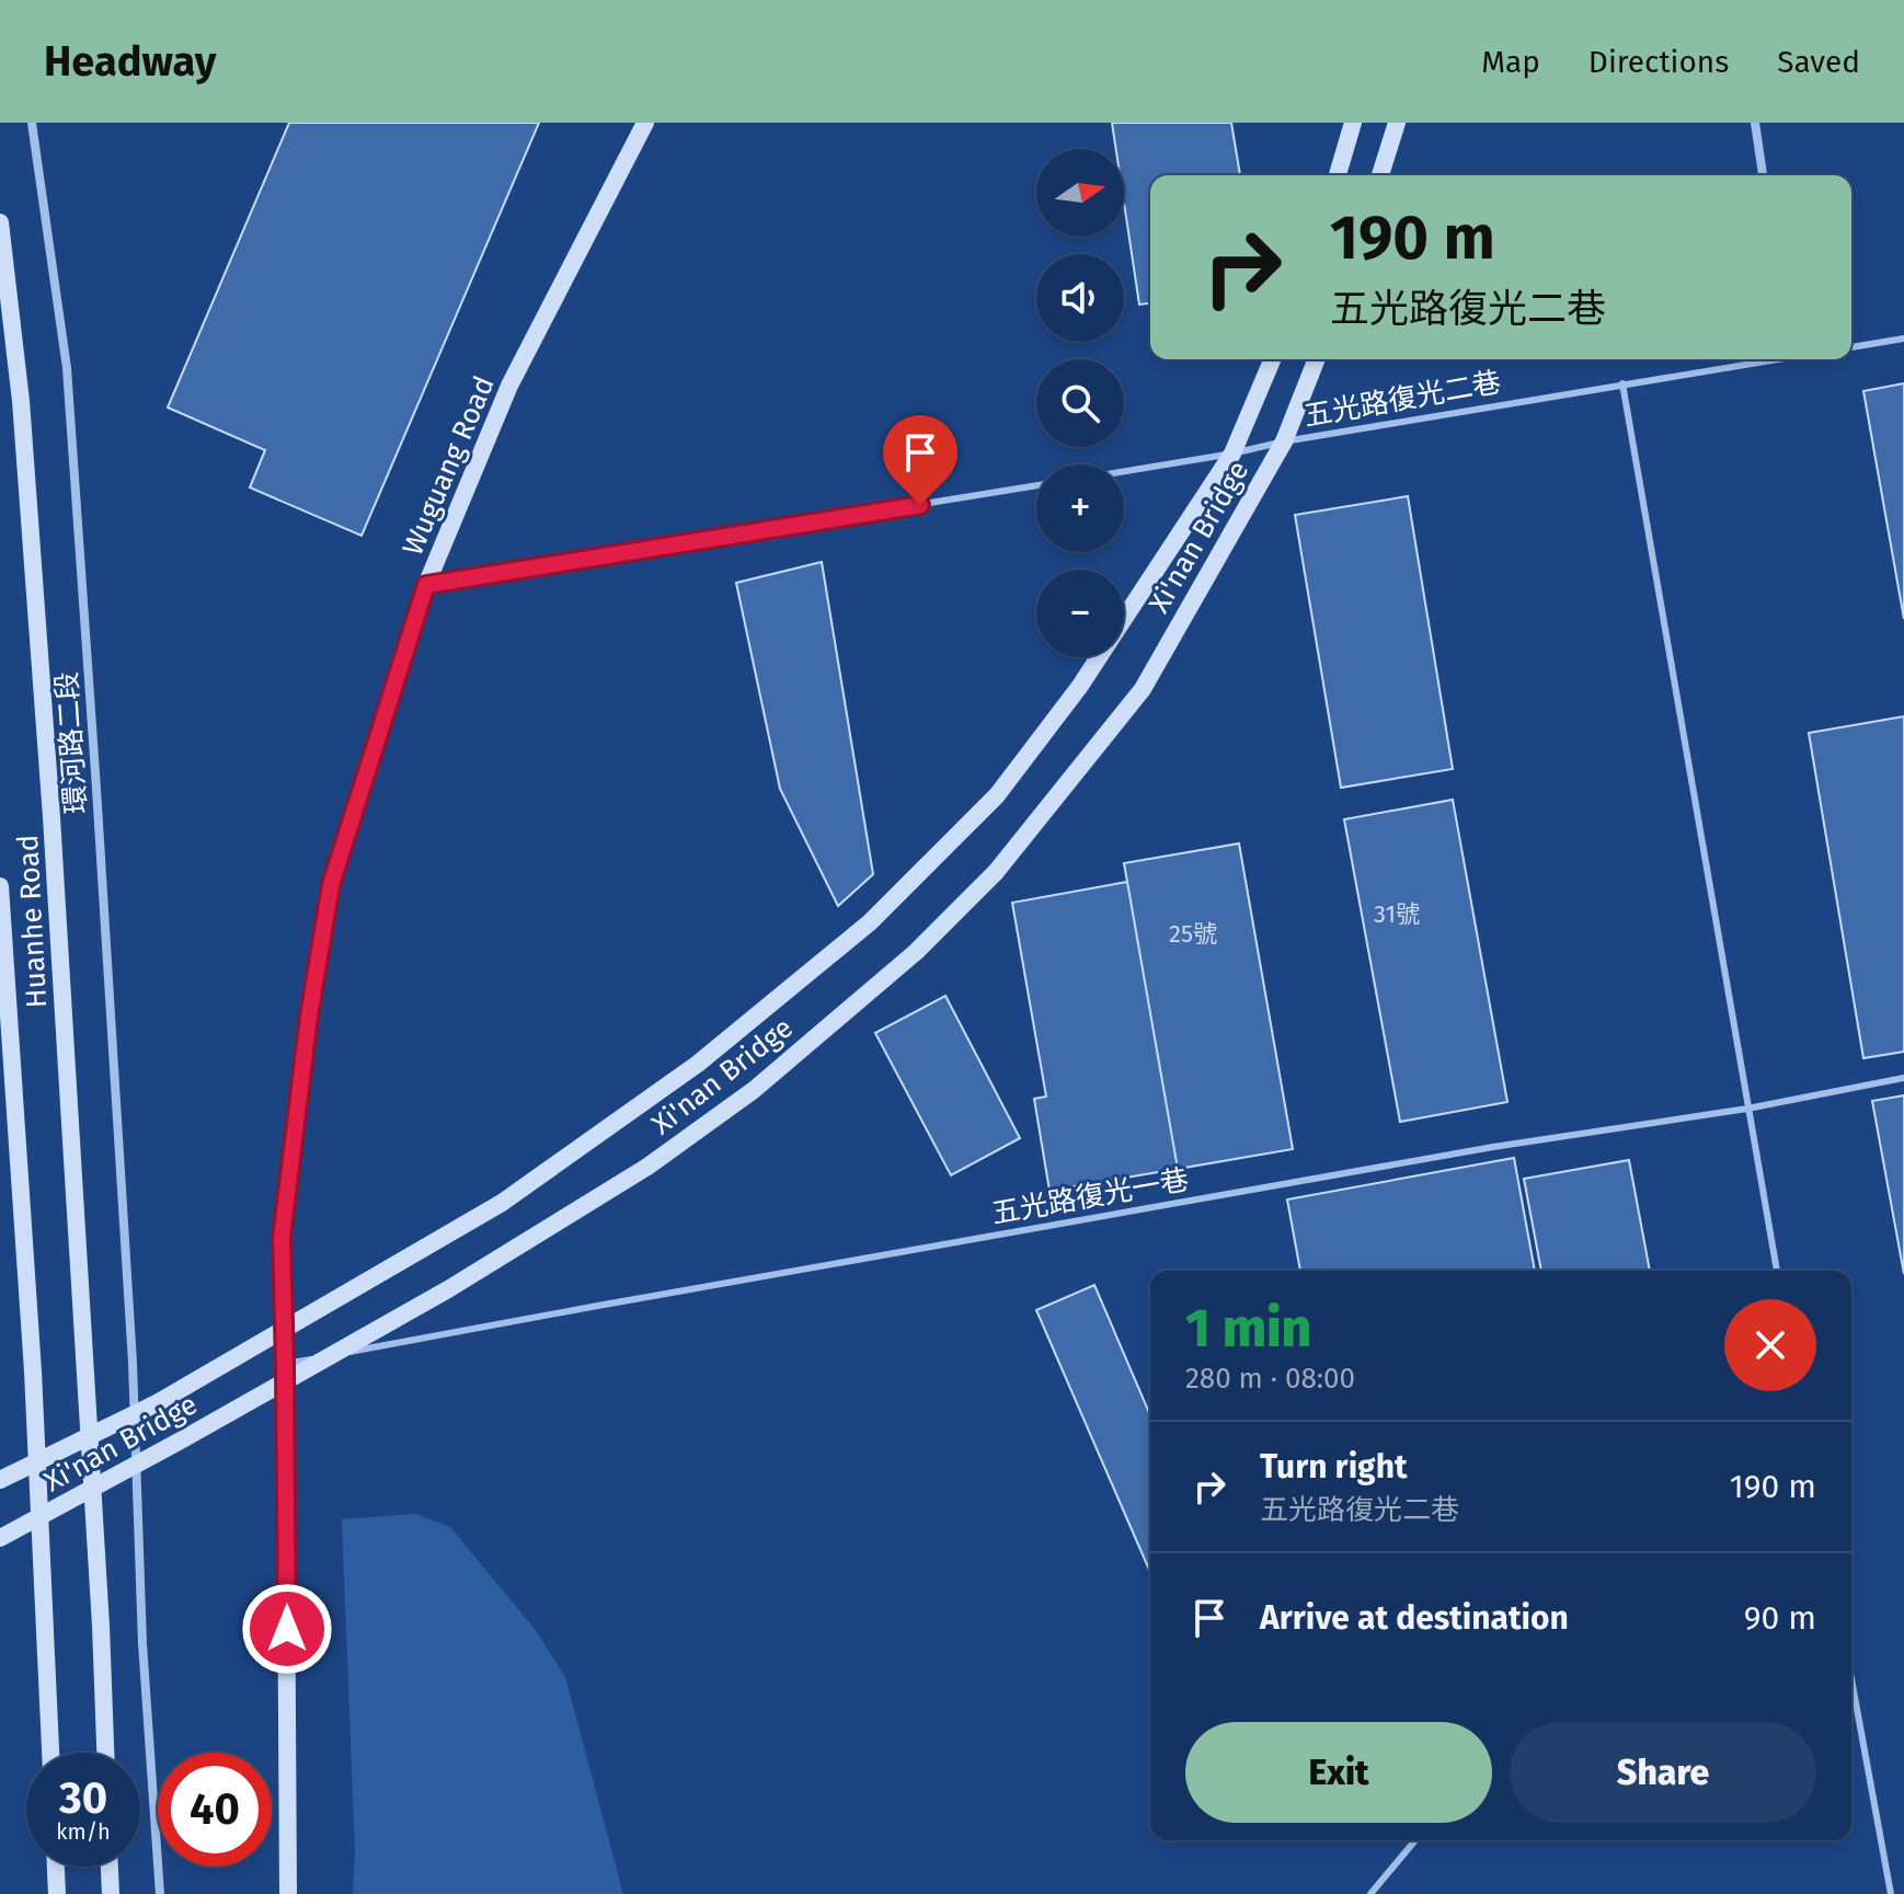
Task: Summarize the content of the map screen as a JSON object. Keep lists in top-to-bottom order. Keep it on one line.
{"streets":{"street":["Wuguang Road","Xi'nan Bridge","環河路二段","Huanhe Road"],"lane":["五光路復光二巷","五光路復光一巷"]},"crossings":[["五光路復光二巷","Xi'nan Bridge"],["Wuguang Road","五光路復光一巷"]],"house_numbers":["31號","25號"],"north":"right","page":{"header":"Headway","nav":["Map","Directions","Saved"],"map_buttons":["+","−"],"turn":["190 m","五光路復光二巷"],"heading":["1 min","280 m · 08:00"],"list":[{"name":"Turn right","note":"五光路復光二巷","value":"190 m"},{"name":"Arrive at destination","value":"90 m"}],"buttons":["Exit","Share"],"speed":"30 km/h","limit":"40"}}
